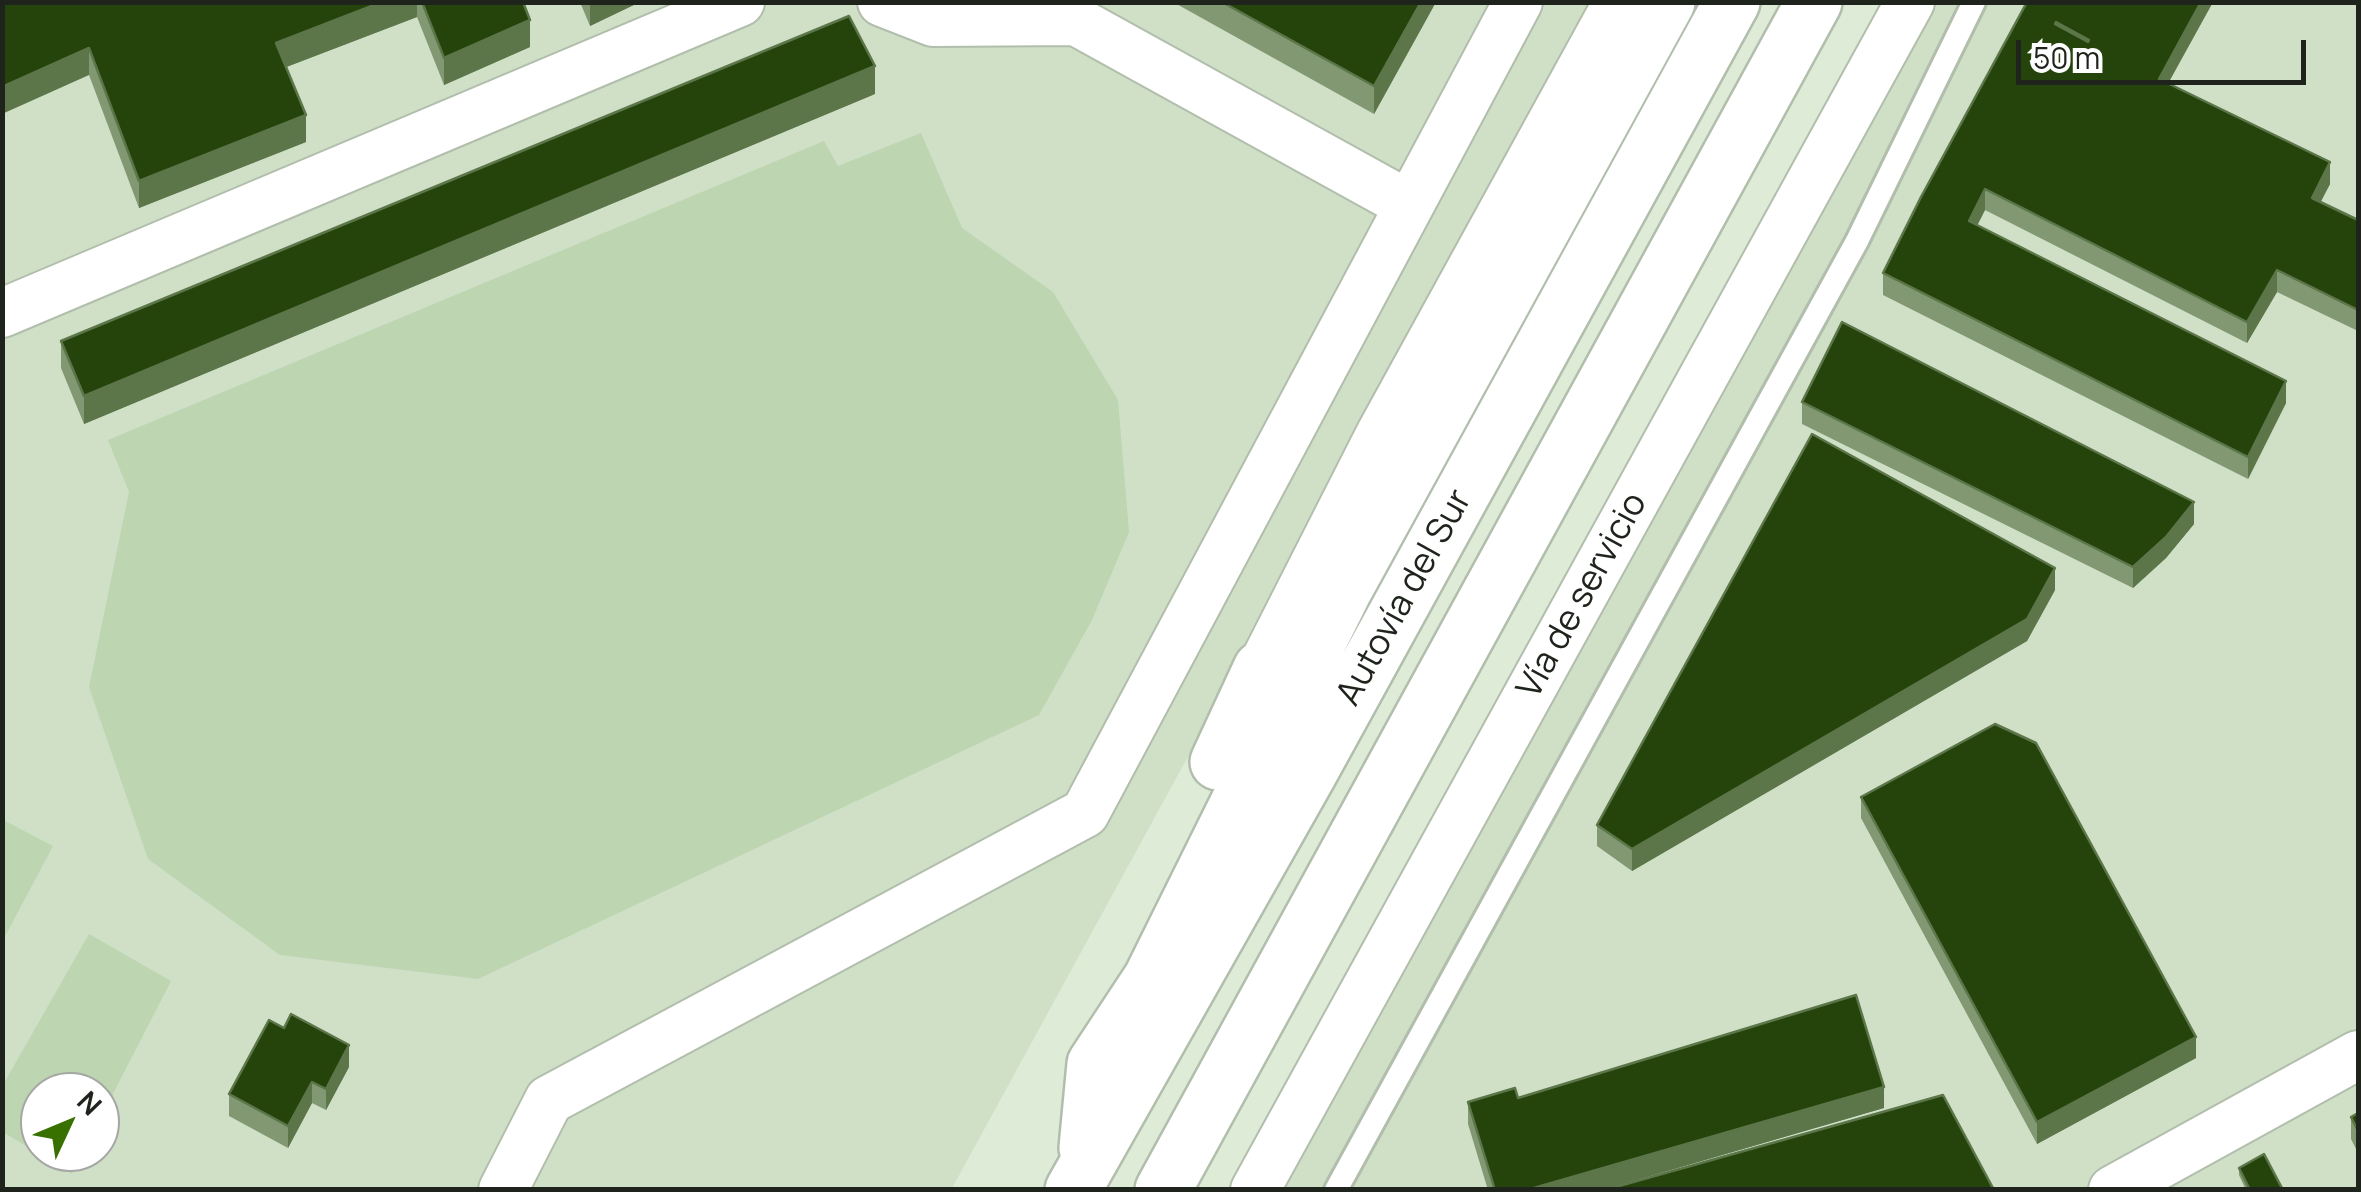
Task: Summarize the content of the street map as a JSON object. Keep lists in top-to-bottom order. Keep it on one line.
{"streets":{"highway":["Autovía del Sur"],"street":["Vía de servicio"]},"scale_bar":"50 m","north":"top right"}
